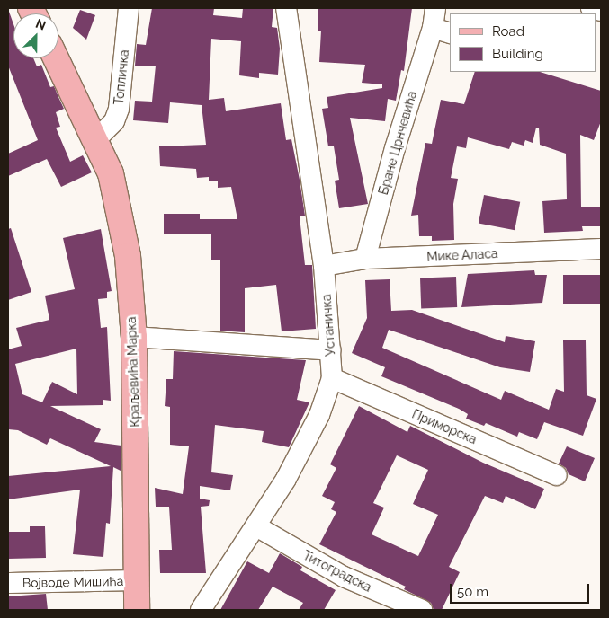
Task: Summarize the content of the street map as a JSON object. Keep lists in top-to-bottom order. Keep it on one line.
{"streets":{"main road":["Краљевића Марка"],"street":["Топличка","Бране Црнчевића","Мике Аласа","Устаничка","Приморска","Титоградска","Војводе Мишића"]},"crossings":[["Топличка","Краљевића Марка"],["Бране Црнчевића","Мике Аласа"],["Мике Аласа","Устаничка"],["Устаничка","Приморска"],["Устаничка","Титоградска"],["Краљевића Марка","Војводе Мишића"]],"legend":["Road","Building"],"scale_bar":"50 m","north":"top right"}
